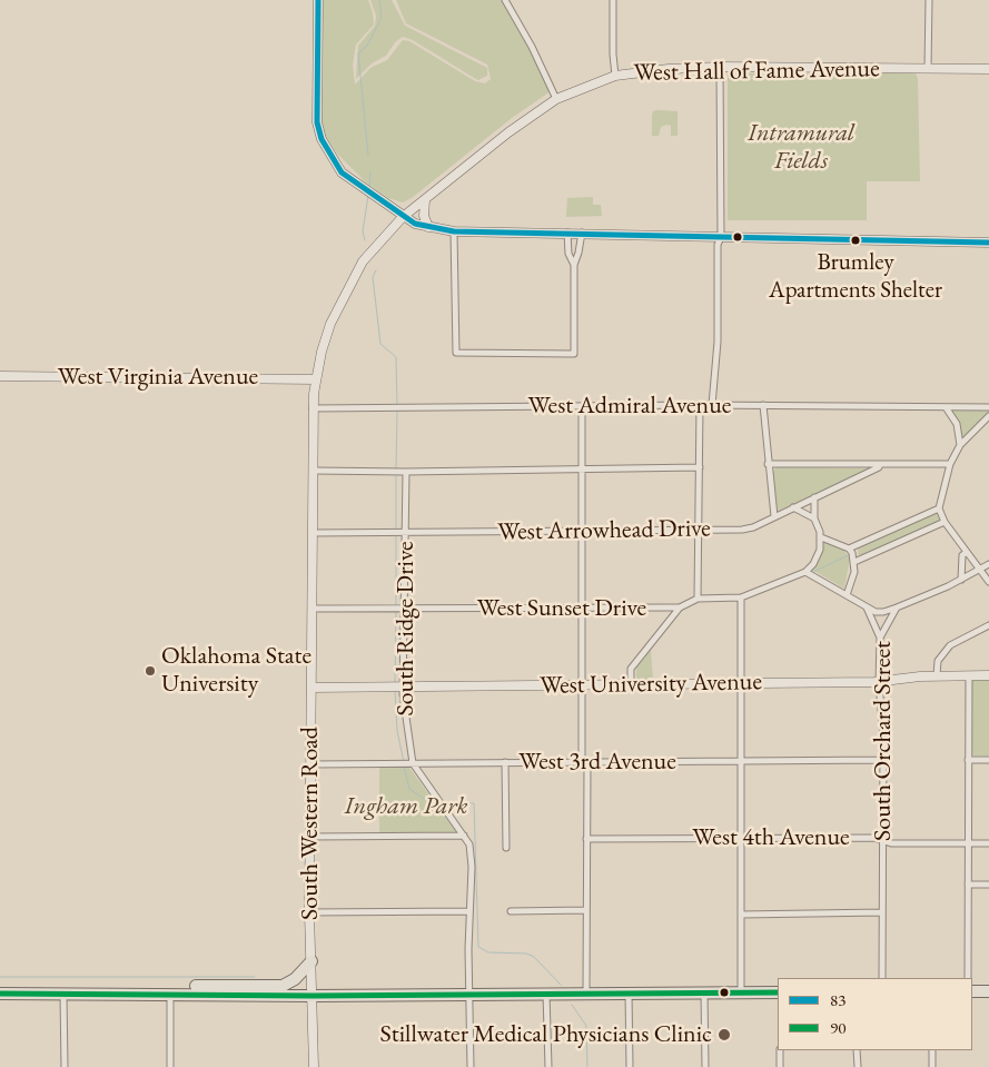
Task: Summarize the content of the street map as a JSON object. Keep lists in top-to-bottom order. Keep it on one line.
{"streets":{"main road":["West Hall of Fame Avenue","West Virginia Avenue","West University Avenue","South Western Road"],"street":["West Admiral Avenue","West Arrowhead Drive","West Sunset Drive","South Ridge Drive","South Orchard Street","West 3rd Avenue","West 4th Avenue"]},"crossings":[["West Hall of Fame Avenue","West Virginia Avenue"],["West Hall of Fame Avenue","South Western Road"],["West Virginia Avenue","South Western Road"],["West Admiral Avenue","South Western Road"],["West Arrowhead Drive","South Ridge Drive"],["West Arrowhead Drive","South Western Road"],["West Sunset Drive","South Ridge Drive"],["West Sunset Drive","South Western Road"],["South Ridge Drive","West University Avenue"],["South Ridge Drive","West 3rd Avenue"],["West University Avenue","South Orchard Street"],["West University Avenue","South Western Road"],["South Orchard Street","West 3rd Avenue"],["South Orchard Street","West 4th Avenue"],["West 3rd Avenue","South Western Road"]],"parks":["Intramural Fields","Ingham Park"],"places":["Brumley Apartments Shelter","Oklahoma State University","Stillwater Medical Physicians Clinic"],"lines":["transit line 83","transit line 90"],"legend":["83","90"]}
